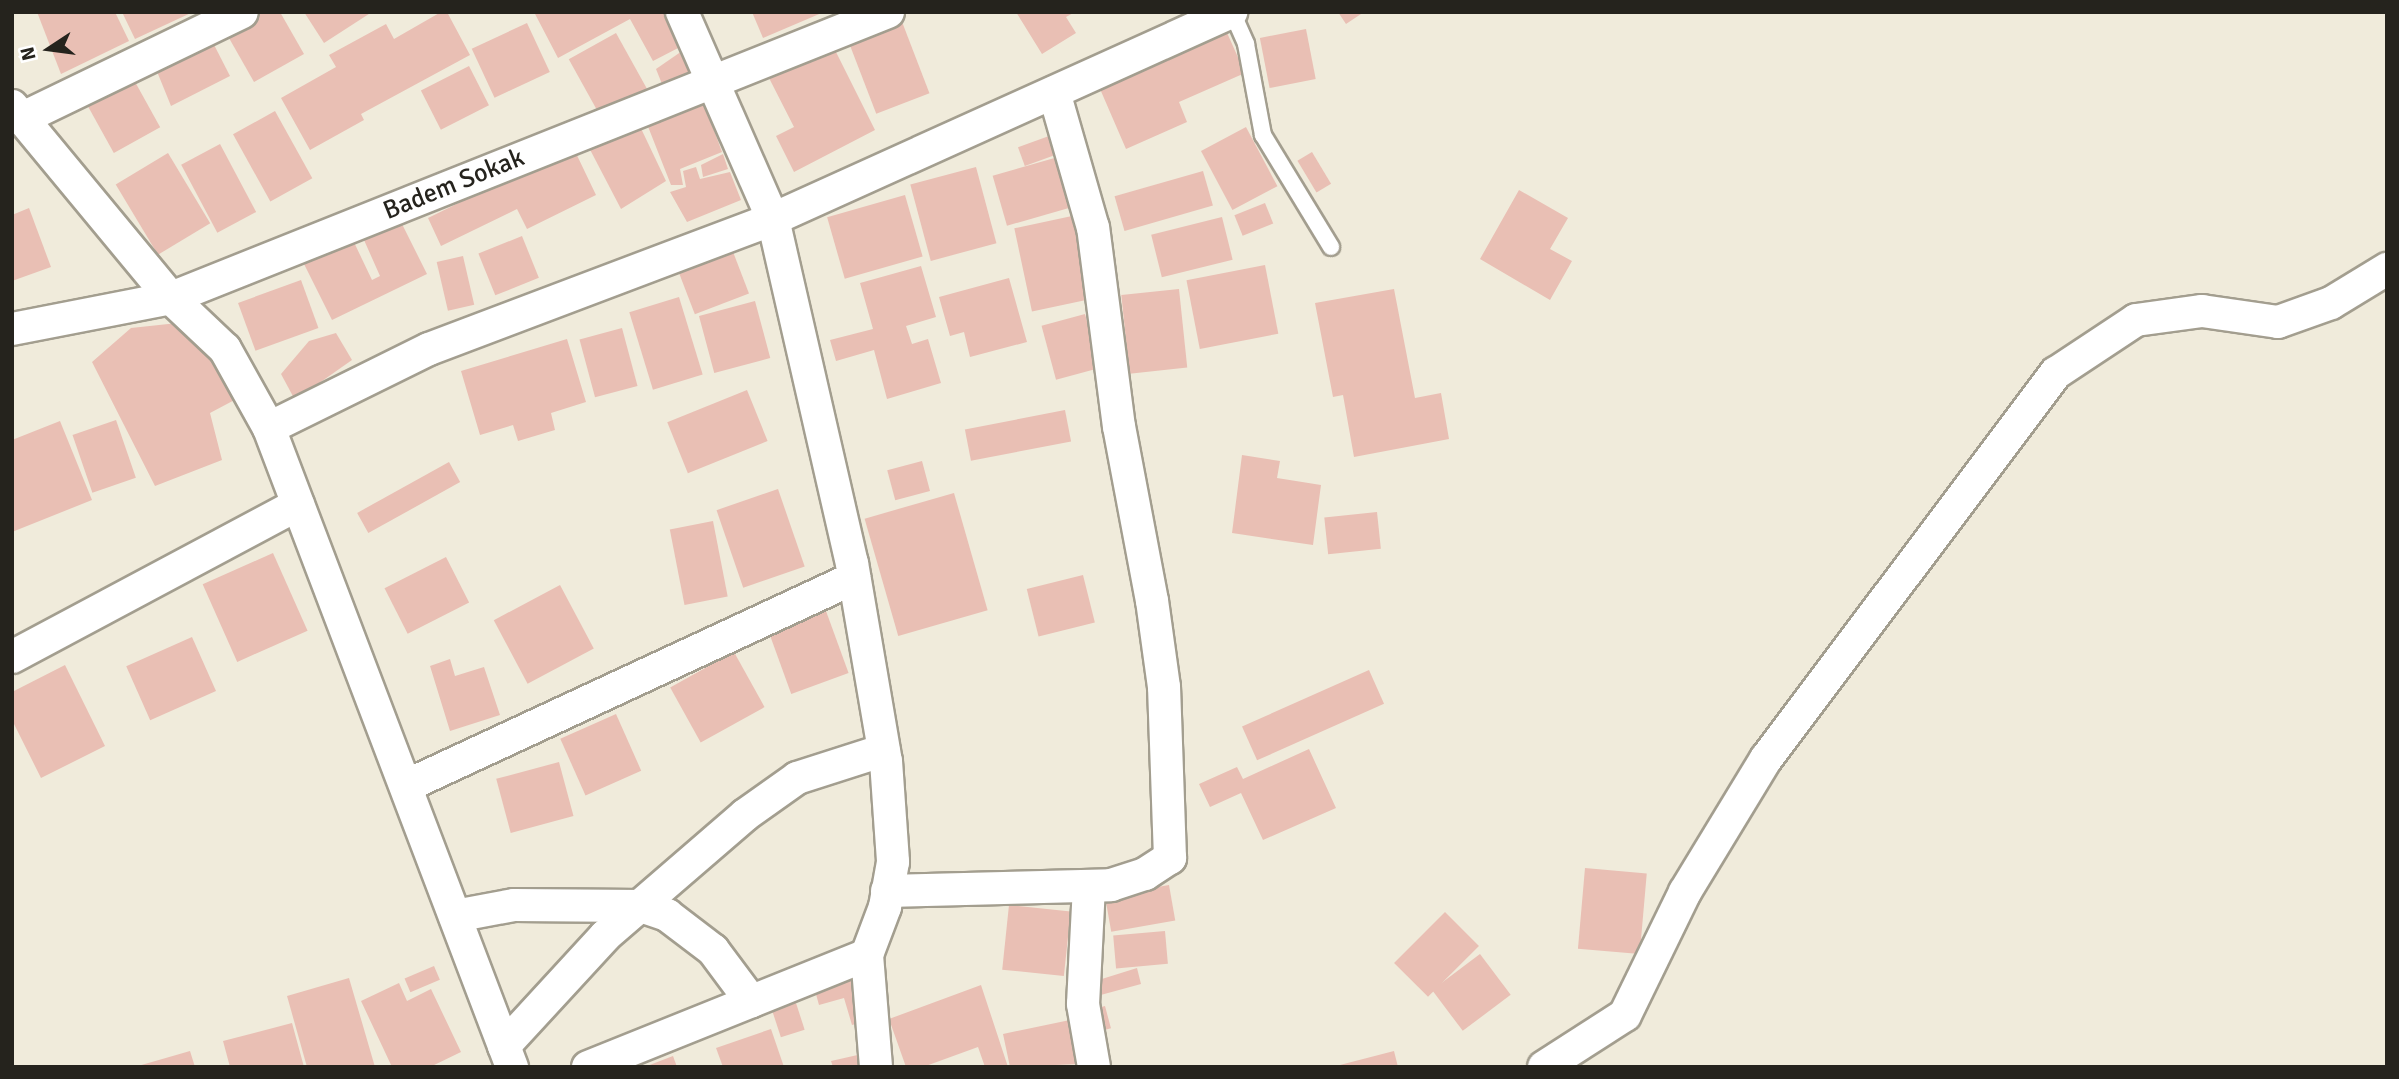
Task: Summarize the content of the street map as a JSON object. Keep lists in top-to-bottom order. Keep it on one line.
{"streets":{"street":["Badem Sokak"]},"north":"left"}
